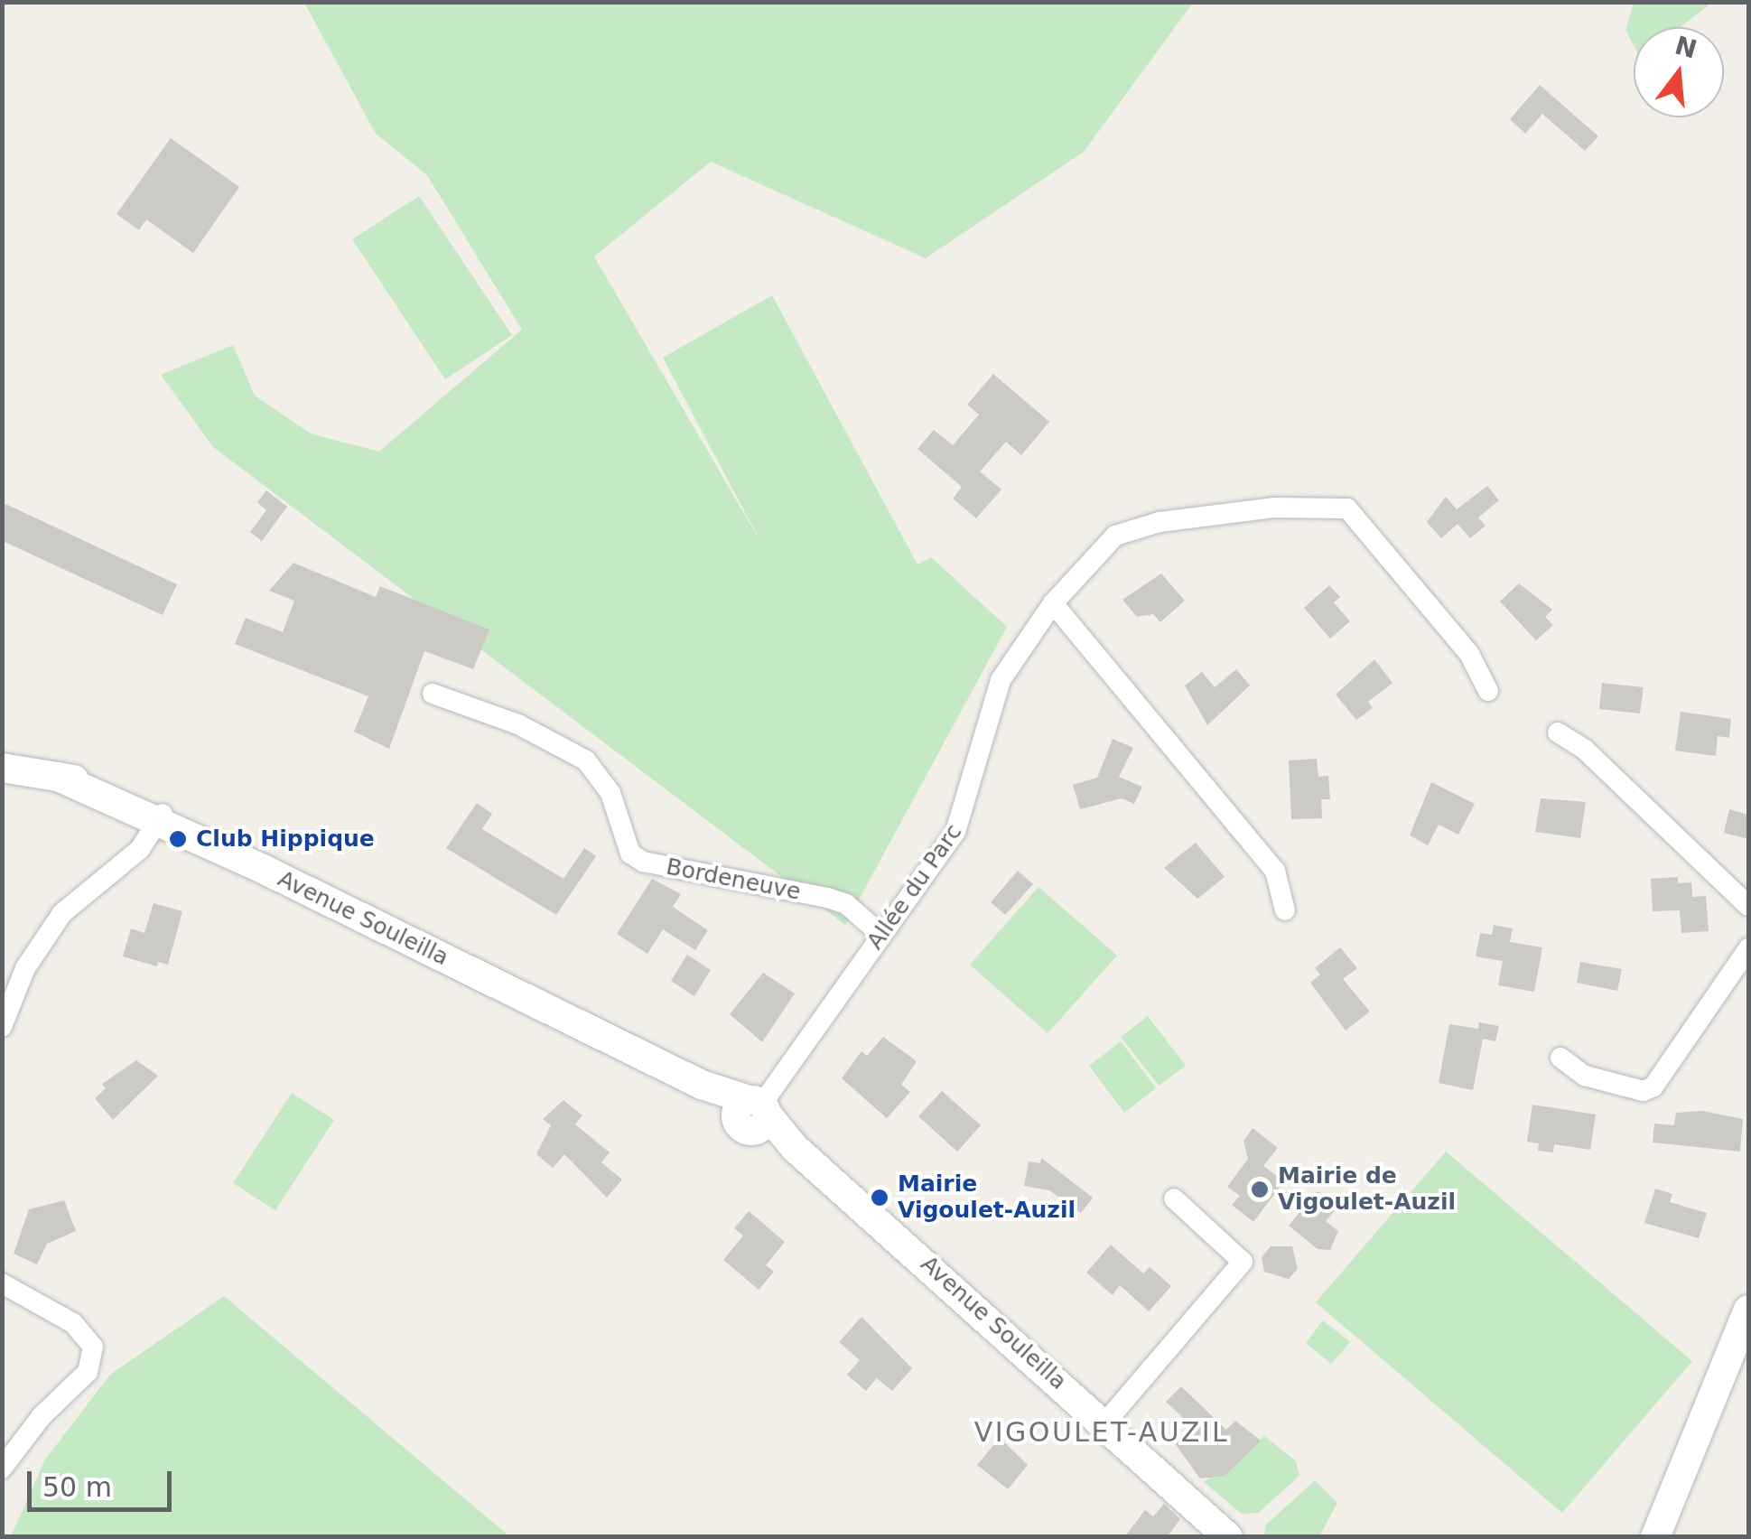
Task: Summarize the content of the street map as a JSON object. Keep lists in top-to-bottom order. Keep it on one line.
{"streets":{"street":["Bordeneuve","Allée du Parc","Avenue Souleilla"]},"crossings":[["Bordeneuve","Allée du Parc"],["Allée du Parc","Avenue Souleilla"]],"districts":["VIGOULET-AUZIL"],"places":["Club Hippique","Mairie de Vigoulet-Auzil","Mairie Vigoulet-Auzil"],"scale_bar":"50 m","north":"top"}
